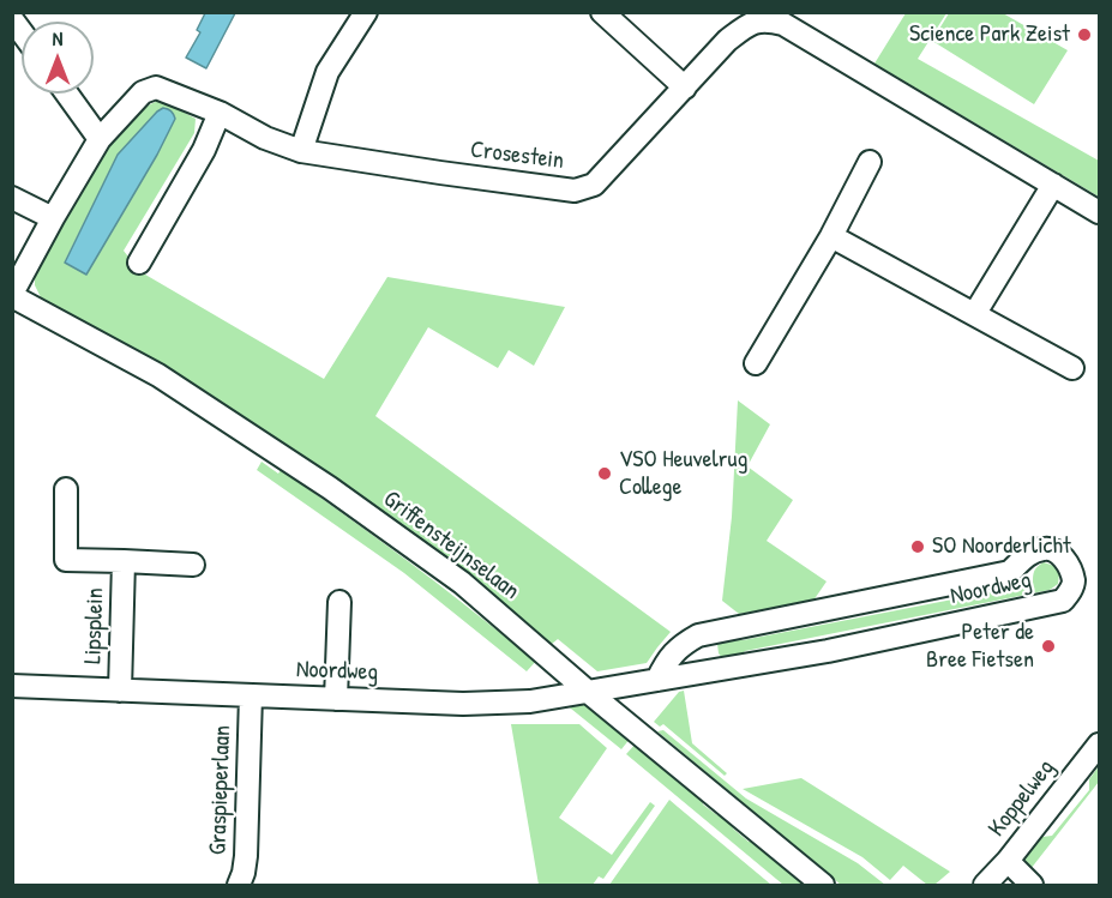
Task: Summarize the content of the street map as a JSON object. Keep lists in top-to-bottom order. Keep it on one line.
{"streets":{"street":["Crosestein","Griffensteijnselaan","Noordweg","Lipsplein","Graspieperlaan","Koppelweg"]},"crossings":[["Crosestein","Griffensteijnselaan"],["Griffensteijnselaan","Noordweg"],["Noordweg","Lipsplein"],["Noordweg","Graspieperlaan"]],"places":["Science Park Zeist","VSO Heuvelrug College","SO Noorderlicht","Peter de Bree Fietsen"],"north":"top"}
